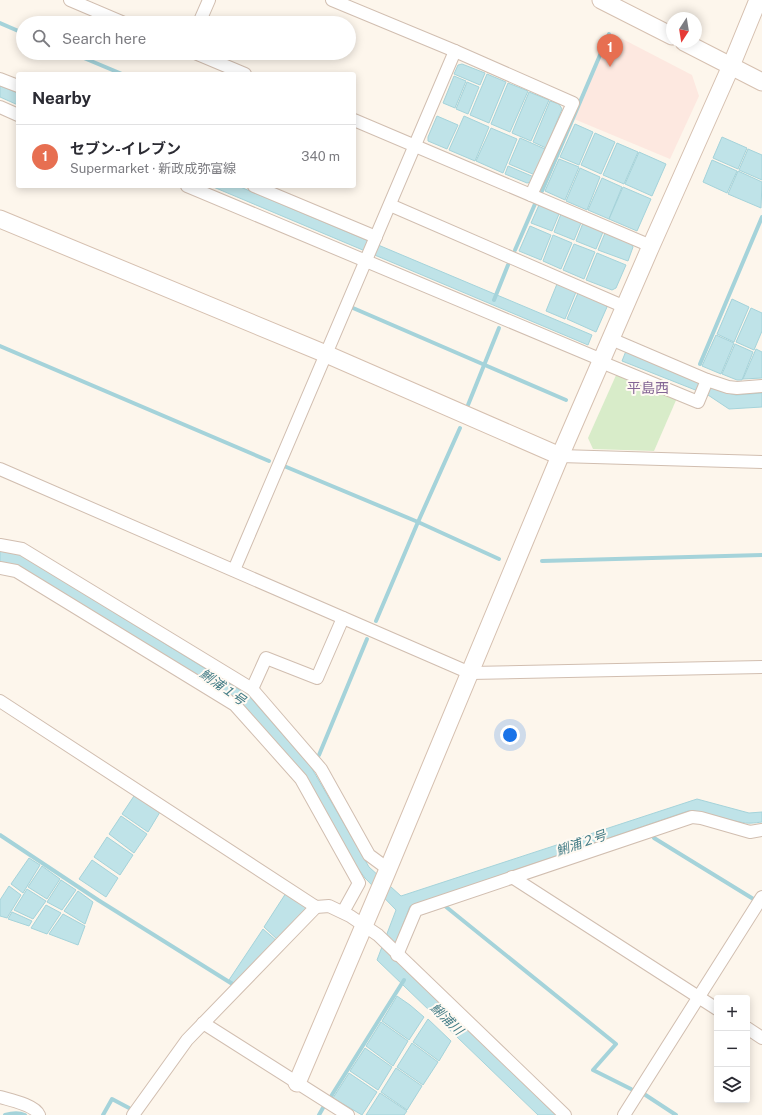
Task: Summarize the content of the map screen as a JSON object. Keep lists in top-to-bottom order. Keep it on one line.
{"districts":["平島西"],"water":["鯏浦１号","鯏浦２号","鯏浦川"],"north":"bottom","page":{"search":"Search here","pins":"1","heading":"Nearby","list":[{"mark":"1","name":"セブン-イレブン","note":"Supermarket · 新政成弥富線","value":"340 m"}],"map_buttons":["+","−"]}}
